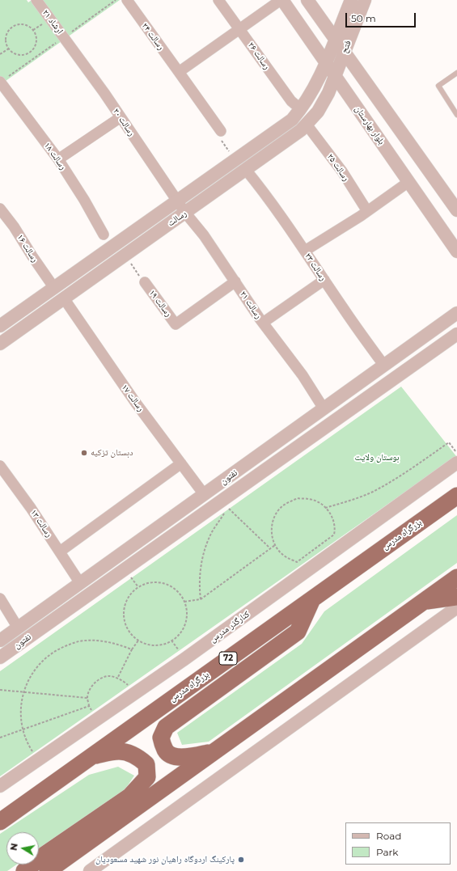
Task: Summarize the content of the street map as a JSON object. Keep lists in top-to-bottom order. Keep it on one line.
{"streets":{"highway":["بزرگراه مدرس","72"],"street":["ارشاد ۲۱","رسالت ۲۴","فتح","رسالت ۲۶","رسالت ٢٠","بلوار بهارستان","رسالت ۱۸","رسالت ۲۵","رسالت","رسالت ۱۶","رسالت ۲۳","رسالت ۱۹","رسالت ۲۱","رسالت ۱۷","نفتون","رسالت ۱۳","کنارگذر مدرس"]},"crossings":[["ارشاد ۲۱","رسالت ٢٠"],["فتح","بلوار بهارستان"],["فتح","رسالت"],["رسالت ۲۶","رسالت"],["رسالت ٢٠","رسالت"],["رسالت ٢٠","رسالت ۲۱"],["بلوار بهارستان","رسالت"],["رسالت ۲۵","رسالت"],["رسالت","رسالت ۱۶"],["رسالت","رسالت ۲۳"],["رسالت","رسالت ۱۹"],["رسالت","رسالت ۲۱"],["رسالت","رسالت ۱۷"],["رسالت ۲۳","نفتون"],["رسالت ۱۹","رسالت ۲۱"],["رسالت ۲۱","نفتون"],["رسالت ۱۷","نفتون"],["نفتون","رسالت ۱۳"]],"parks":["بوستان ولایت"],"places":["دبستان تزکیه","پارکینگ اردوگاه راهیان نور شهید مسعودیان"],"legend":["Road","Park"],"scale_bar":"50 m","north":"left"}
